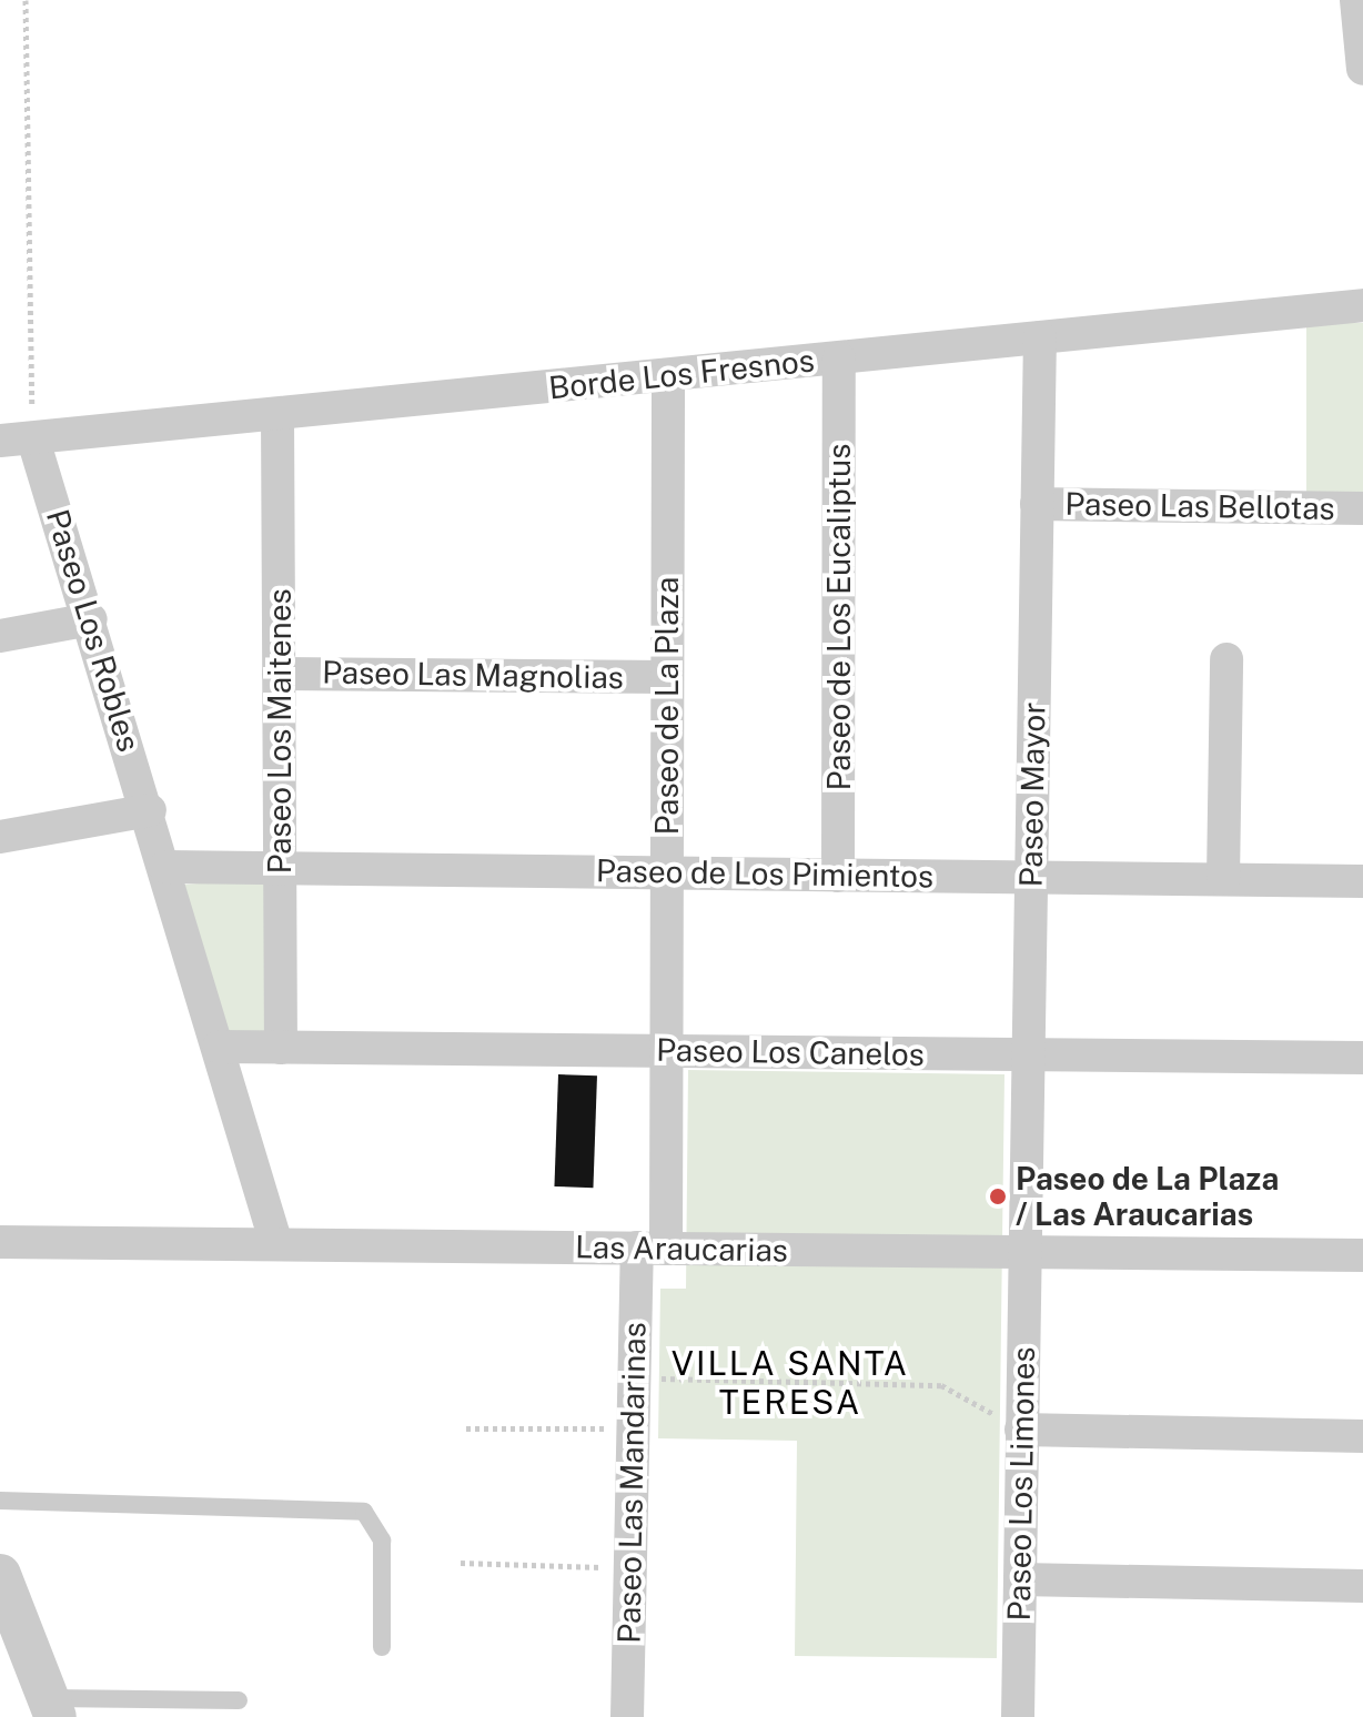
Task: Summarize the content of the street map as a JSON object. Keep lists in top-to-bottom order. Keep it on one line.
{"streets":{"street":["Borde Los Fresnos","Paseo Las Bellotas","Paseo de Los Eucaliptus","Paseo Los Robles","Paseo Las Magnolias","Paseo de La Plaza","Paseo Los Maitenes","Paseo Mayor","Paseo de Los Pimientos","Paseo Los Canelos","Las Araucarias","Paseo Las Mandarinas","Paseo Los Limones"]},"crossings":[["Borde Los Fresnos","Paseo de Los Eucaliptus"],["Borde Los Fresnos","Paseo Los Robles"],["Borde Los Fresnos","Paseo de La Plaza"],["Borde Los Fresnos","Paseo Los Maitenes"],["Borde Los Fresnos","Paseo Mayor"],["Paseo Las Bellotas","Paseo Mayor"],["Paseo de Los Eucaliptus","Paseo de Los Pimientos"],["Paseo Los Robles","Paseo de Los Pimientos"],["Paseo Los Robles","Paseo Los Canelos"],["Paseo Los Robles","Las Araucarias"],["Paseo Las Magnolias","Paseo de La Plaza"],["Paseo Las Magnolias","Paseo Los Maitenes"],["Paseo de La Plaza","Paseo de Los Pimientos"],["Paseo de La Plaza","Paseo Los Canelos"],["Paseo de La Plaza","Las Araucarias"],["Paseo de La Plaza","Paseo Las Mandarinas"],["Paseo Los Maitenes","Paseo de Los Pimientos"],["Paseo Los Maitenes","Paseo Los Canelos"],["Paseo Mayor","Paseo de Los Pimientos"],["Paseo Mayor","Paseo Los Canelos"],["Paseo Mayor","Las Araucarias"],["Paseo Mayor","Paseo Los Limones"],["Las Araucarias","Paseo Las Mandarinas"],["Las Araucarias","Paseo Los Limones"]],"districts":["VILLA SANTA TERESA"],"places":["Paseo de La Plaza / Las Araucarias"]}
